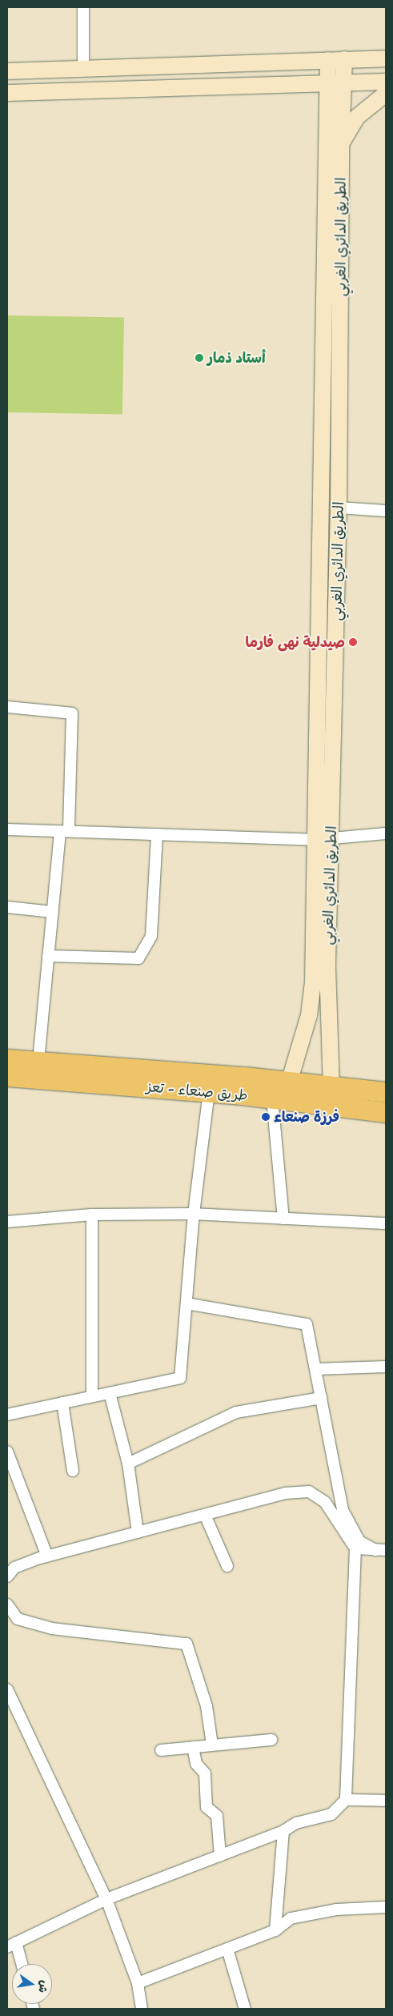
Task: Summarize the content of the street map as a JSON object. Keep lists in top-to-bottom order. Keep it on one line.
{"streets":{"highway":["طريق صنعاء - تعز"],"main road":["الطريق الدائري الغربي"]},"crossings":[["الطريق الدائري الغربي","طريق صنعاء - تعز"]],"places":["أستاد ذمار","صيدلية نهى فارما","فرزة صنعاء"],"north":"right"}
